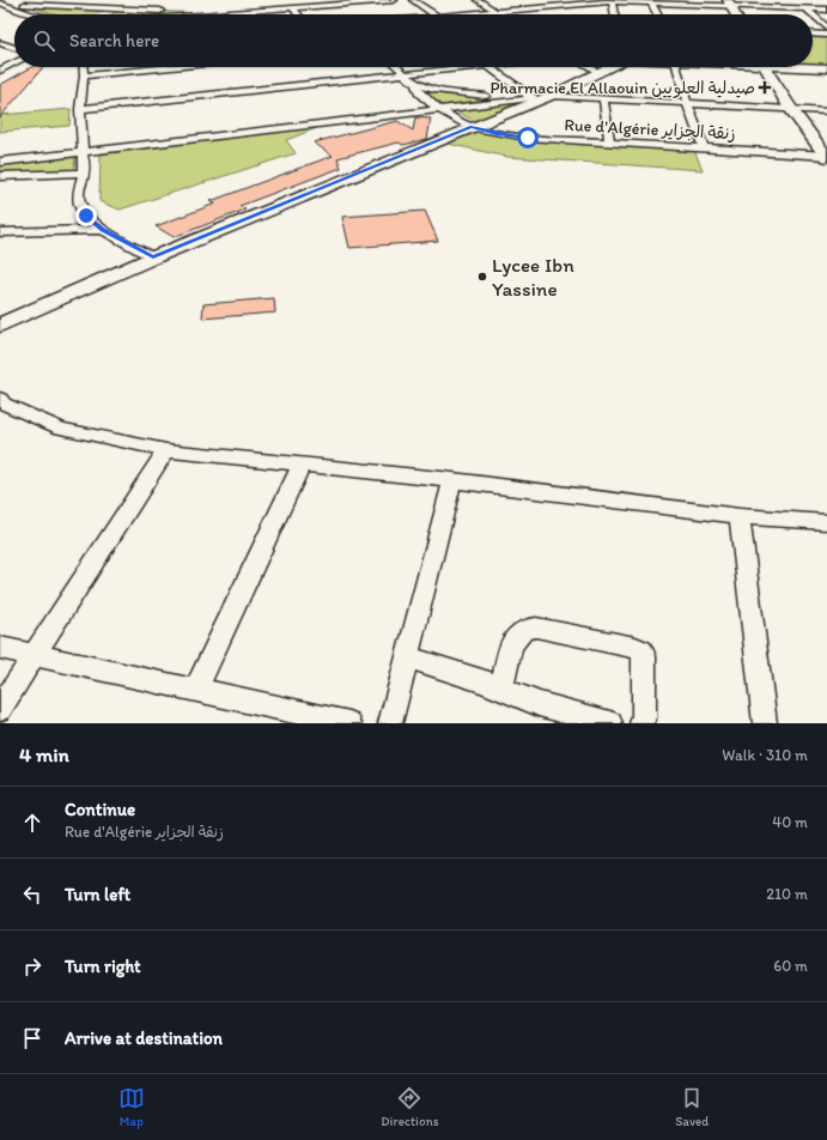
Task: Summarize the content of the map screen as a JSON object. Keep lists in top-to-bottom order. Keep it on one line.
{"streets":{"street":["Rue d'Algérie زنقة الجزاير"]},"places":{"health":["Pharmacie El Allaouin صيدلية العلويين"],"other":["Lycee Ibn Yassine"]},"page":{"search":"Search here","heading":["4 min","Walk · 310 m"],"list":[["Continue","Rue d'Algérie زنقة الجزاير","40 m"],["Turn left","210 m"],["Turn right","60 m"],"Arrive at destination"],"nav":["Map","Directions","Saved"]}}
